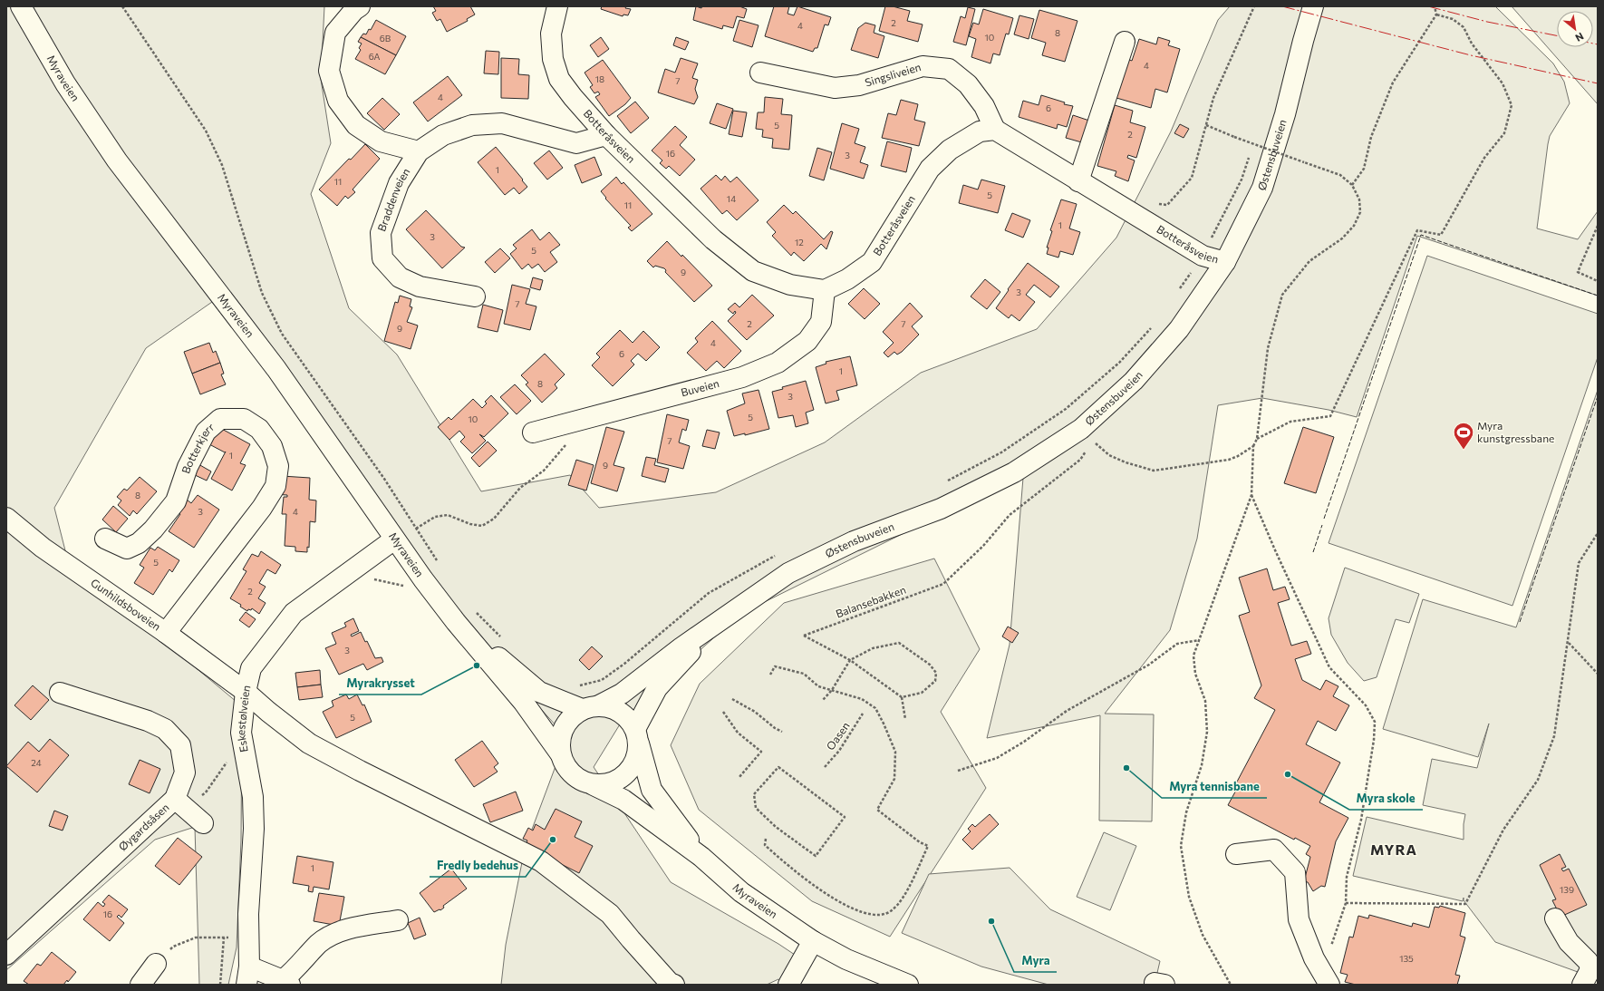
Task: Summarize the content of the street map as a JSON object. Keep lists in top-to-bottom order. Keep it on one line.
{"streets":{"street":["Singsliveien","Myraveien","Botteråsveien","Østensbuveien","Braddenveien","Buveien","Botterkjerr","Gunhildsboveien","Eskestølveien","Øygardsåsen"],"path":["Balansebakken","Oasen"]},"crossings":[["Singsliveien","Botteråsveien"],["Myraveien","Østensbuveien"],["Myraveien","Eskestølveien"],["Botteråsveien","Østensbuveien"],["Botteråsveien","Braddenveien"],["Botteråsveien","Buveien"],["Østensbuveien","Balansebakken"],["Botterkjerr","Gunhildsboveien"],["Gunhildsboveien","Eskestølveien"]],"districts":["MYRA"],"places":{"sports":["Myra kunstgressbane"],"other":["Myrakrysset","Myra tennisbane","Myra skole","Fredly bedehus","Myra"]},"house_numbers":["2","4","8","10","6B","6A","4","18","7","4","6","5","2","16","3","1","11","5","14","11","1","3","12","5","9","3","7","2","7","9","4","6","1","8","3","5","10","7","1","9","8","3","4","5","2","3","5","24","1","139","16","135"],"north":"bottom right"}
